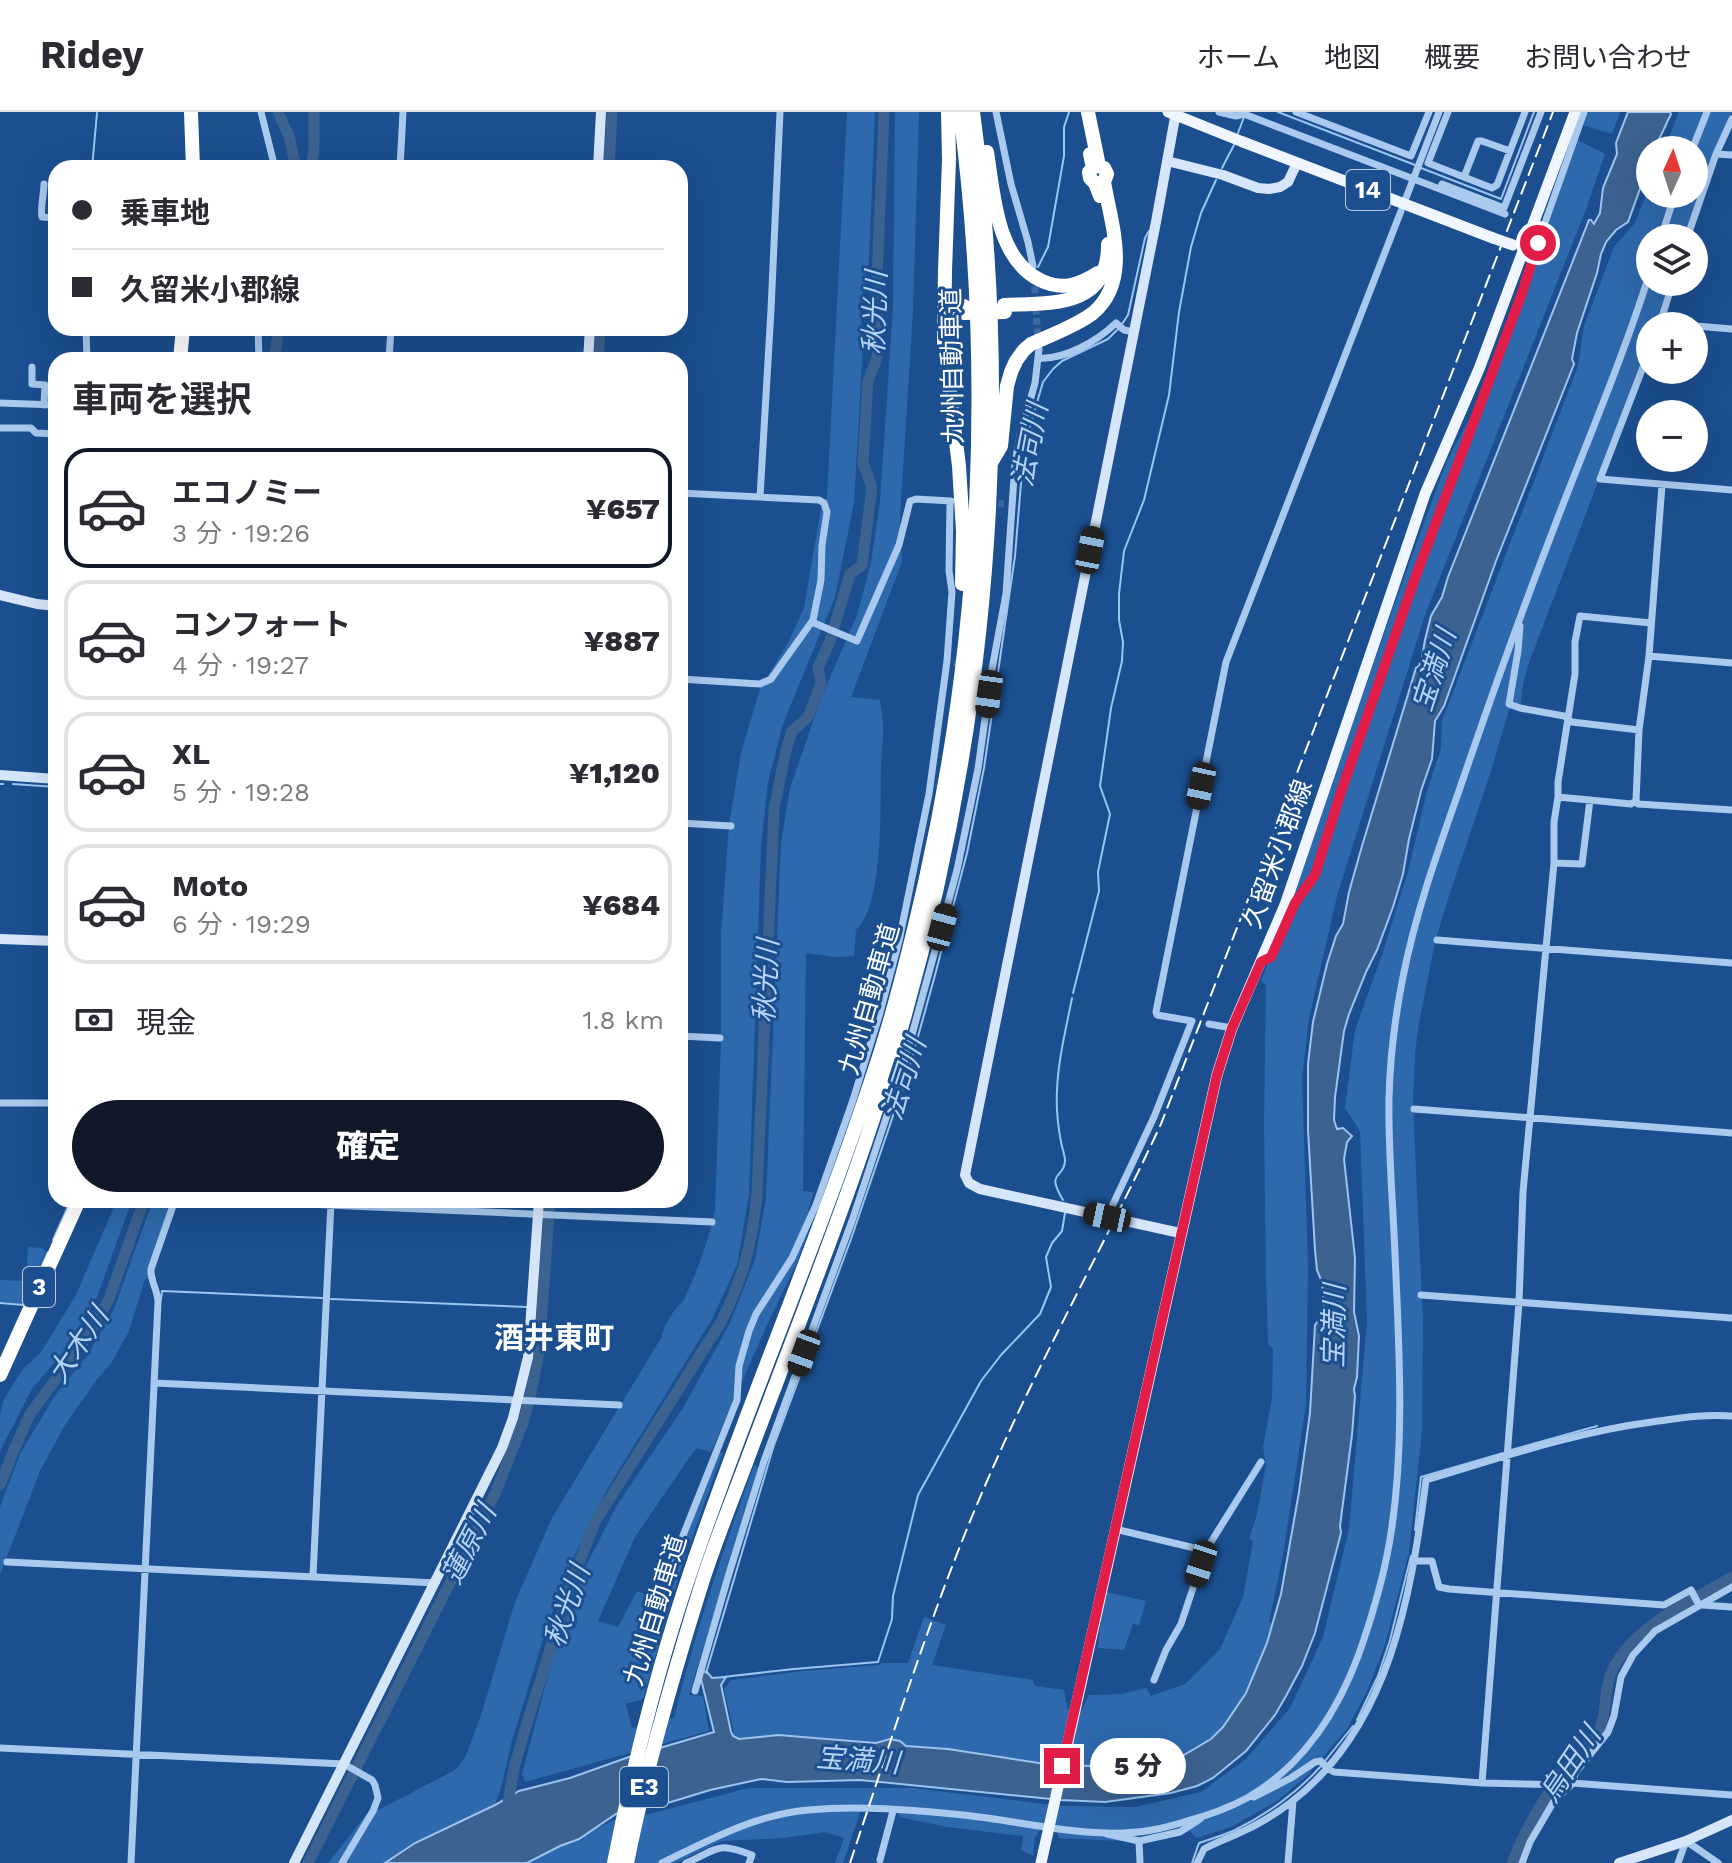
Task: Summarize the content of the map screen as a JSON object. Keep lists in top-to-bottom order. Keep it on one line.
{"streets":{"highway":["九州自動車道","3","E3"],"main road":["14","久留米小郡線"]},"crossings":[["14","久留米小郡線"]],"districts":["酒井東町"],"water":["秋光川","法司川","宝満川","大木川","蓮原川","烏田川"],"north":"top","page":{"header":"Ridey","nav":["ホーム","地図","概要","お問い合わせ"],"map_buttons":["+","−"],"banner":["乗車地","久留米小郡線"],"heading":"車両を選択","list":[{"name":"エコノミー","note":"3 分 · 19:26","value":"¥657"},{"name":"コンフォート","note":"4 分 · 19:27","value":"¥887"},{"name":"XL","note":"5 分 · 19:28","value":"¥1,120"},{"name":"Moto","note":"6 分 · 19:29","value":"¥684"}],"pay":["現金","1.8 km"],"buttons":"確定","bubble":"5 分"}}
